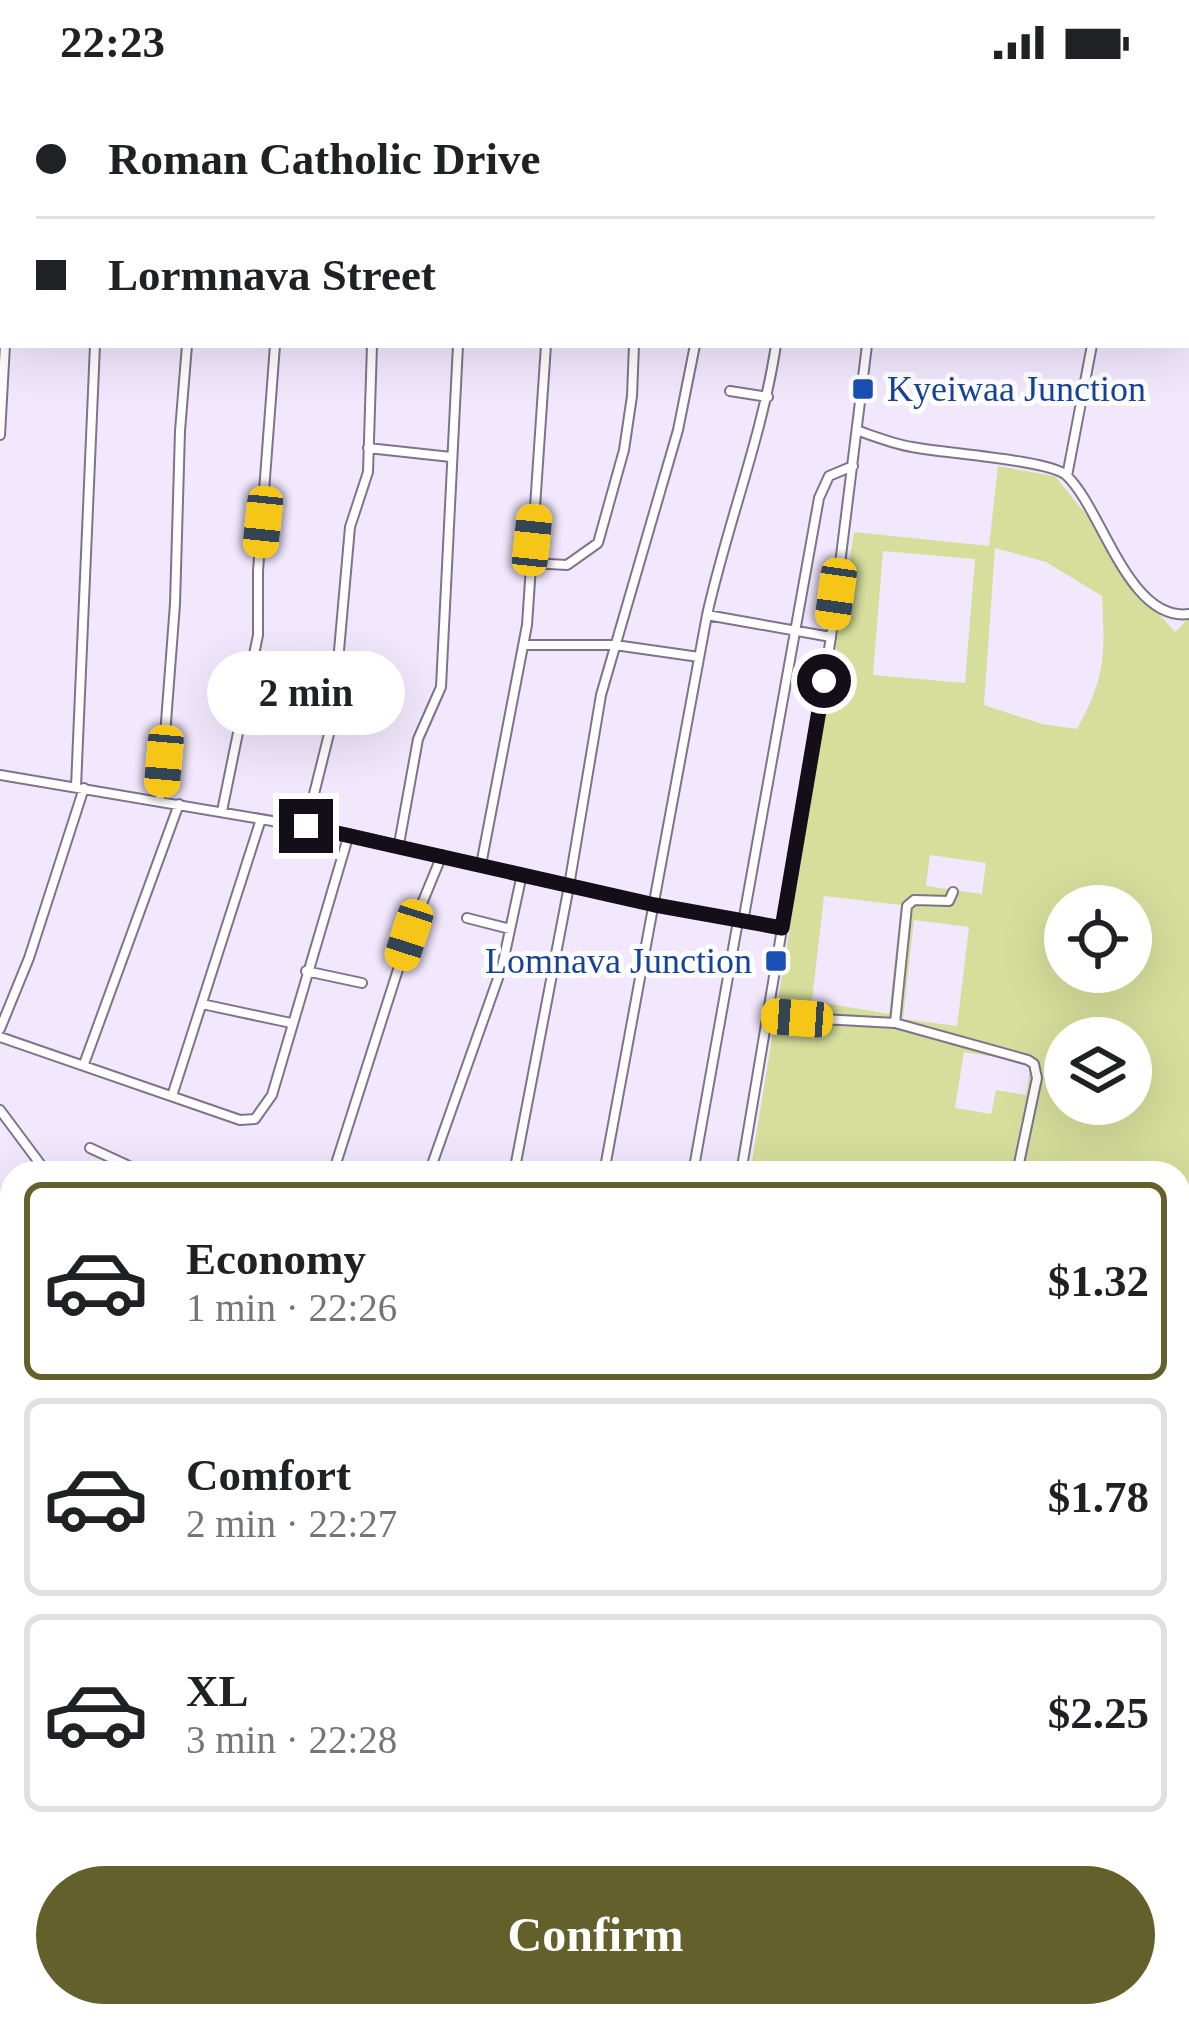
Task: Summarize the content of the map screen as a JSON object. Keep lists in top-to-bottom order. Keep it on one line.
{"places":{"transit":["Kyeiwaa Junction","Lomnava Junction"]},"page":{"status":"22:23","banner":["Roman Catholic Drive","Lormnava Street"],"bubble":"2 min","list":[{"name":"Economy","note":"1 min · 22:26","value":"$1.32"},{"name":"Comfort","note":"2 min · 22:27","value":"$1.78"},{"name":"XL","note":"3 min · 22:28","value":"$2.25"}],"buttons":"Confirm"}}
